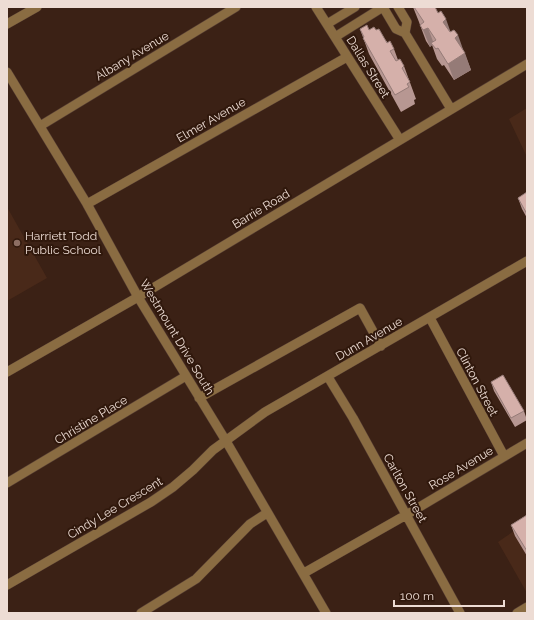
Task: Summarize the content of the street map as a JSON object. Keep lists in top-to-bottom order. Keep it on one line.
{"streets":{"street":["Albany Avenue","Dallas Street","Elmer Avenue","Barrie Road","Westmount Drive South","Dunn Avenue","Clinton Street","Christine Place","Rose Avenue","Carlton Street","Cindy Lee Crescent"]},"crossings":[["Albany Avenue","Westmount Drive South"],["Dallas Street","Elmer Avenue"],["Dallas Street","Barrie Road"],["Elmer Avenue","Westmount Drive South"],["Barrie Road","Westmount Drive South"],["Westmount Drive South","Dunn Avenue"],["Westmount Drive South","Christine Place"],["Westmount Drive South","Rose Avenue"],["Westmount Drive South","Cindy Lee Crescent"],["Dunn Avenue","Clinton Street"],["Dunn Avenue","Carlton Street"],["Dunn Avenue","Cindy Lee Crescent"],["Clinton Street","Rose Avenue"],["Rose Avenue","Carlton Street"]],"places":["Harriett Todd Public School"],"scale_bar":"100 m"}
